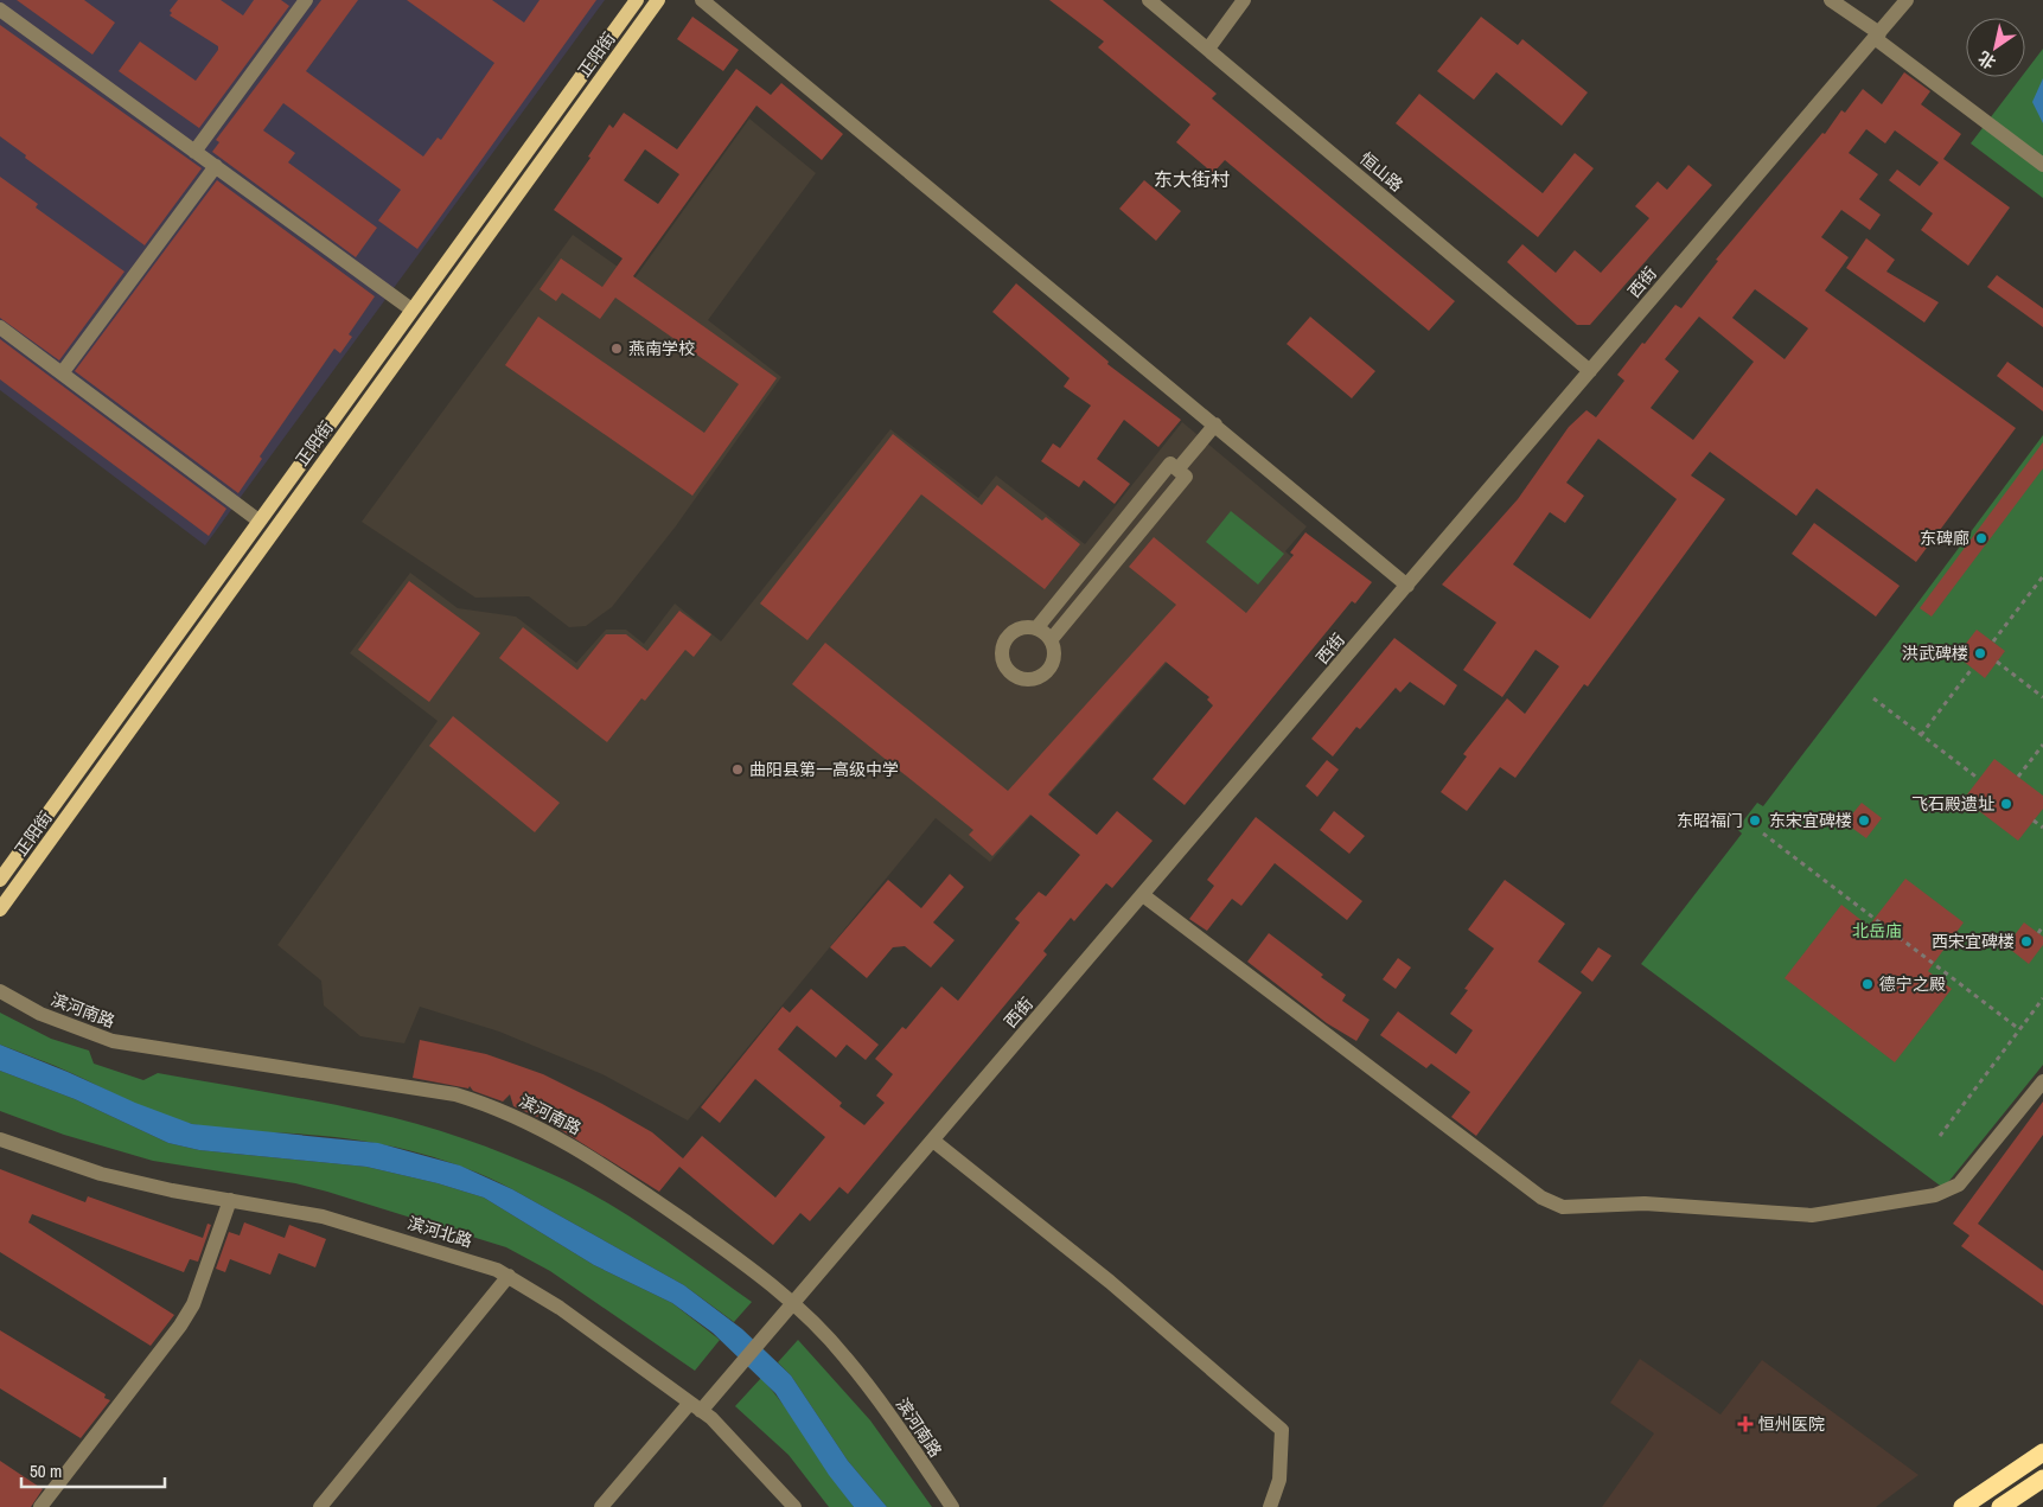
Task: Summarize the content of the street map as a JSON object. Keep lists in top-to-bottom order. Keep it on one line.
{"streets":{"main road":["正阳街"],"street":["恒山路","西街","滨河南路","滨河北路"]},"crossings":[["恒山路","西街"],["西街","滨河南路"],["西街","滨河北路"]],"districts":["东大街村"],"parks":["北岳庙"],"places":{"other":["燕南学校","东碑廊","洪武碑楼","曲阳县第一高级中学","飞石殿遗址","东昭福门","东宋宜碑楼","西宋宜碑楼","德宁之殿"],"health":["恒州医院"]},"scale_bar":"50 m","north":"bottom left"}
